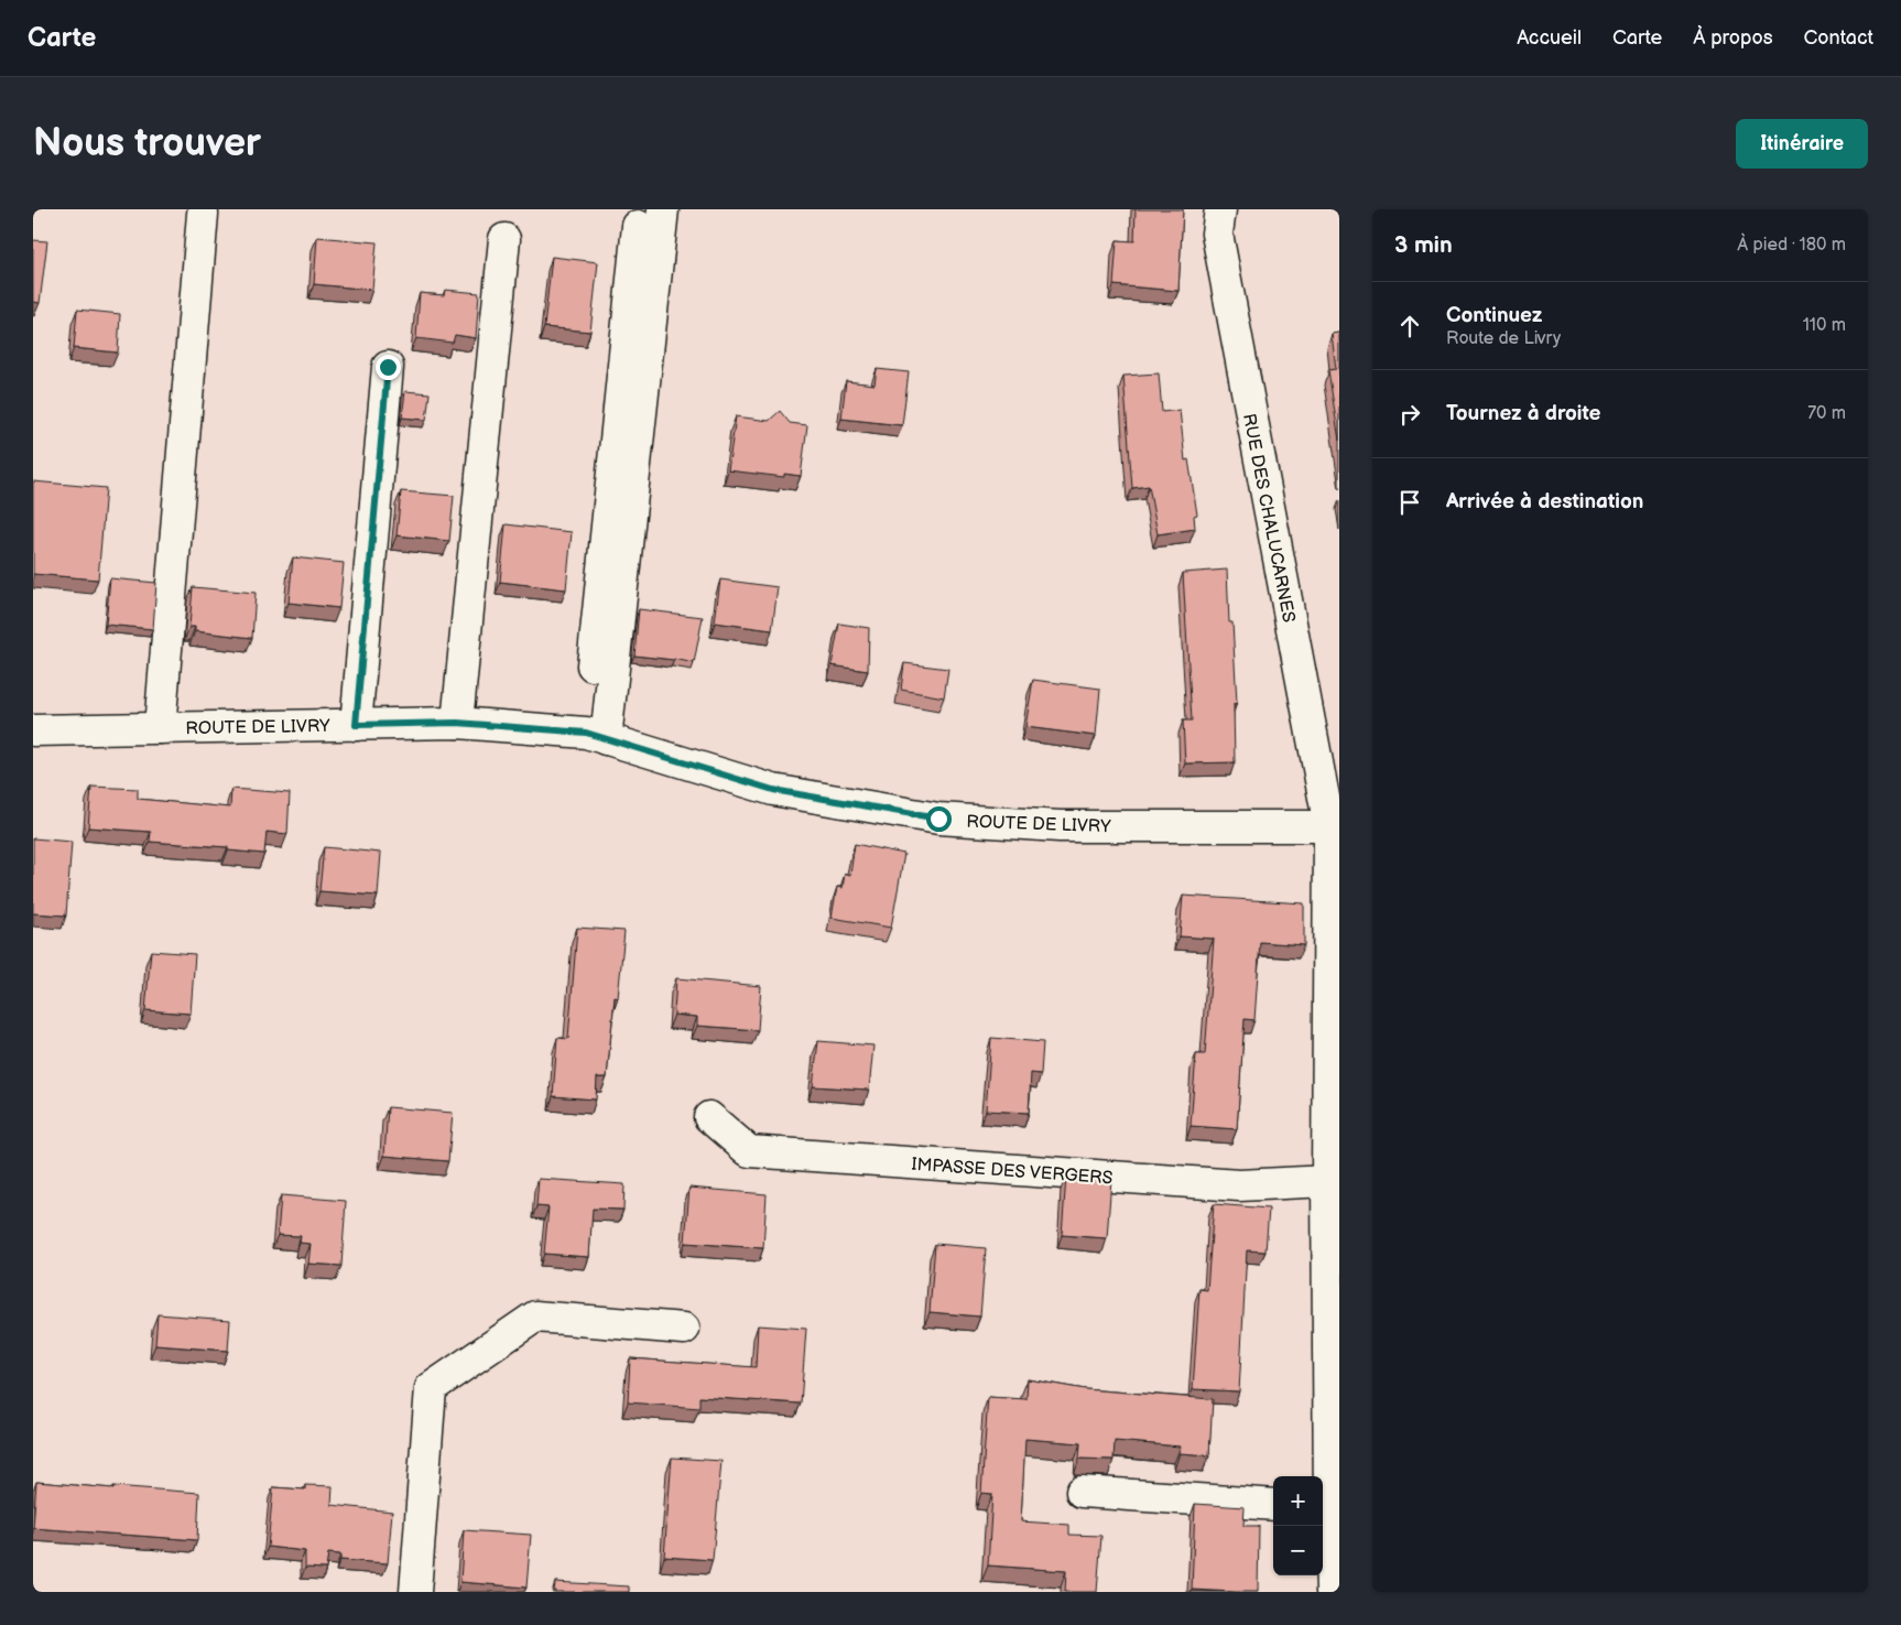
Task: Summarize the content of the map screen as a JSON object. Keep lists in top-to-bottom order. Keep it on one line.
{"streets":{"street":["RUE DES CHALUCARNES","ROUTE DE LIVRY","IMPASSE DES VERGERS"]},"crossings":[["RUE DES CHALUCARNES","ROUTE DE LIVRY"],["RUE DES CHALUCARNES","IMPASSE DES VERGERS"]],"page":{"header":"Carte","nav":["Accueil","Carte","À propos","Contact"],"buttons":"Itinéraire","title":"Nous trouver","heading":["3 min","À pied · 180 m"],"list":[["Continuez","Route de Livry","110 m"],["Tournez à droite","70 m"],"Arrivée à destination"],"map_buttons":["+","−"]}}
